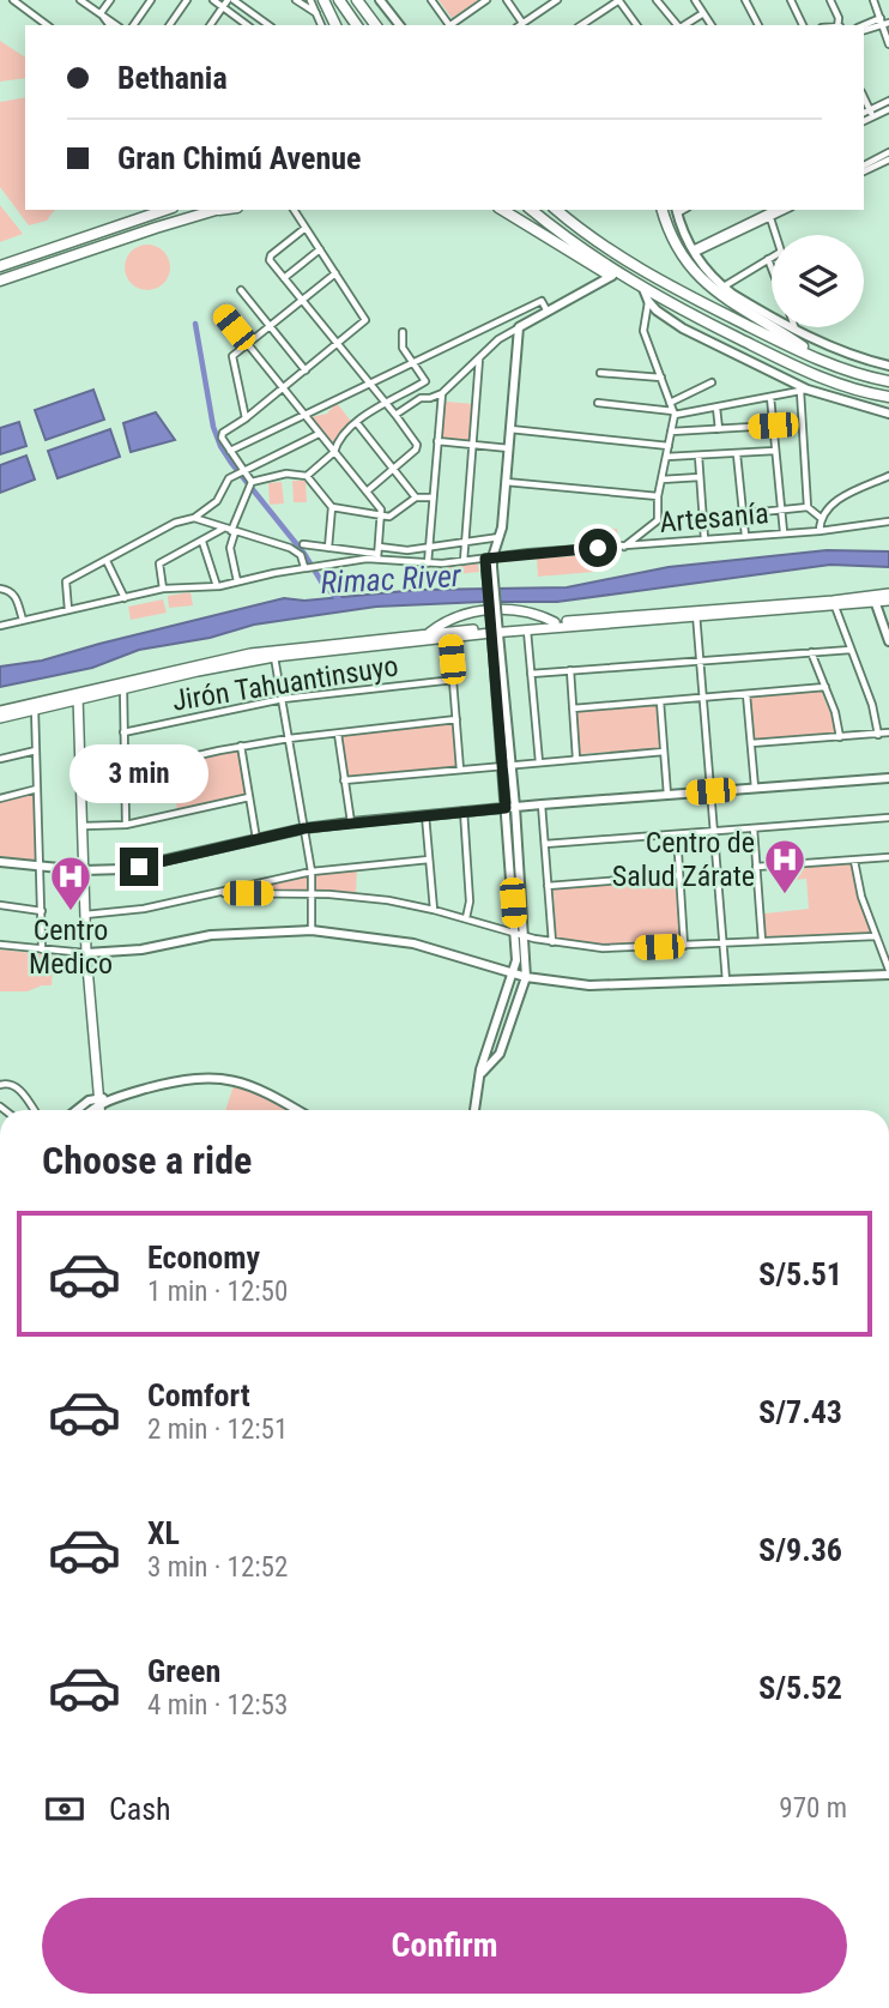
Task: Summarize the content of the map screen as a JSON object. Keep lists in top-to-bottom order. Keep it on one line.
{"streets":{"street":["Artesanía","Jirón Tahuantinsuyo"]},"water":["Rimac River"],"places":{"hospital":["Centro de Salud Zárate","Centro Medico"]},"page":{"banner":["Bethania","Gran Chimú Avenue"],"bubble":"3 min","heading":"Choose a ride","list":[{"name":"Economy","note":"1 min · 12:50","value":"S/5.51"},{"name":"Comfort","note":"2 min · 12:51","value":"S/7.43"},{"name":"XL","note":"3 min · 12:52","value":"S/9.36"},{"name":"Green","note":"4 min · 12:53","value":"S/5.52"}],"pay":["Cash","970 m"],"buttons":"Confirm"}}
